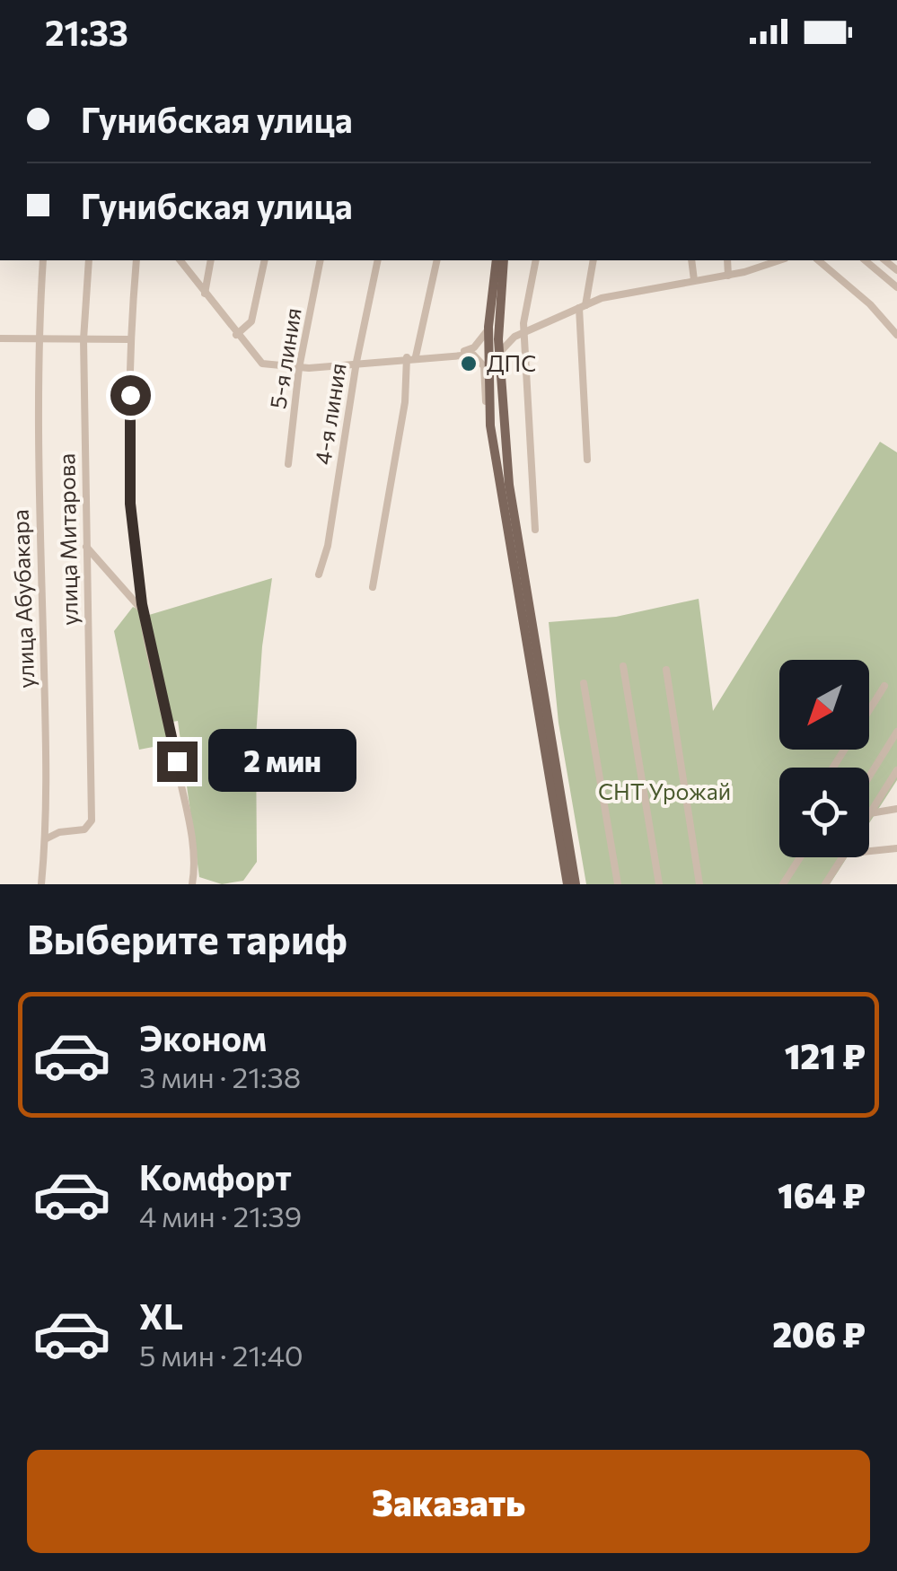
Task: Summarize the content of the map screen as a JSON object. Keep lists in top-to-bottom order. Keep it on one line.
{"streets":{"street":["5-я линия","4-я линия","улица Митарова","улица Абубакара"]},"crossings":[["улица Митарова","улица Абубакара"]],"parks":["СНТ Урожай"],"places":["ДПС"],"north":"bottom left","page":{"status":"21:33","banner":["Гунибская улица","Гунибская улица"],"bubble":"2 мин","heading":"Выберите тариф","list":[{"name":"Эконом","note":"3 мин · 21:38","value":"121 ₽"},{"name":"Комфорт","note":"4 мин · 21:39","value":"164 ₽"},{"name":"XL","note":"5 мин · 21:40","value":"206 ₽"}],"buttons":"Заказать"}}
